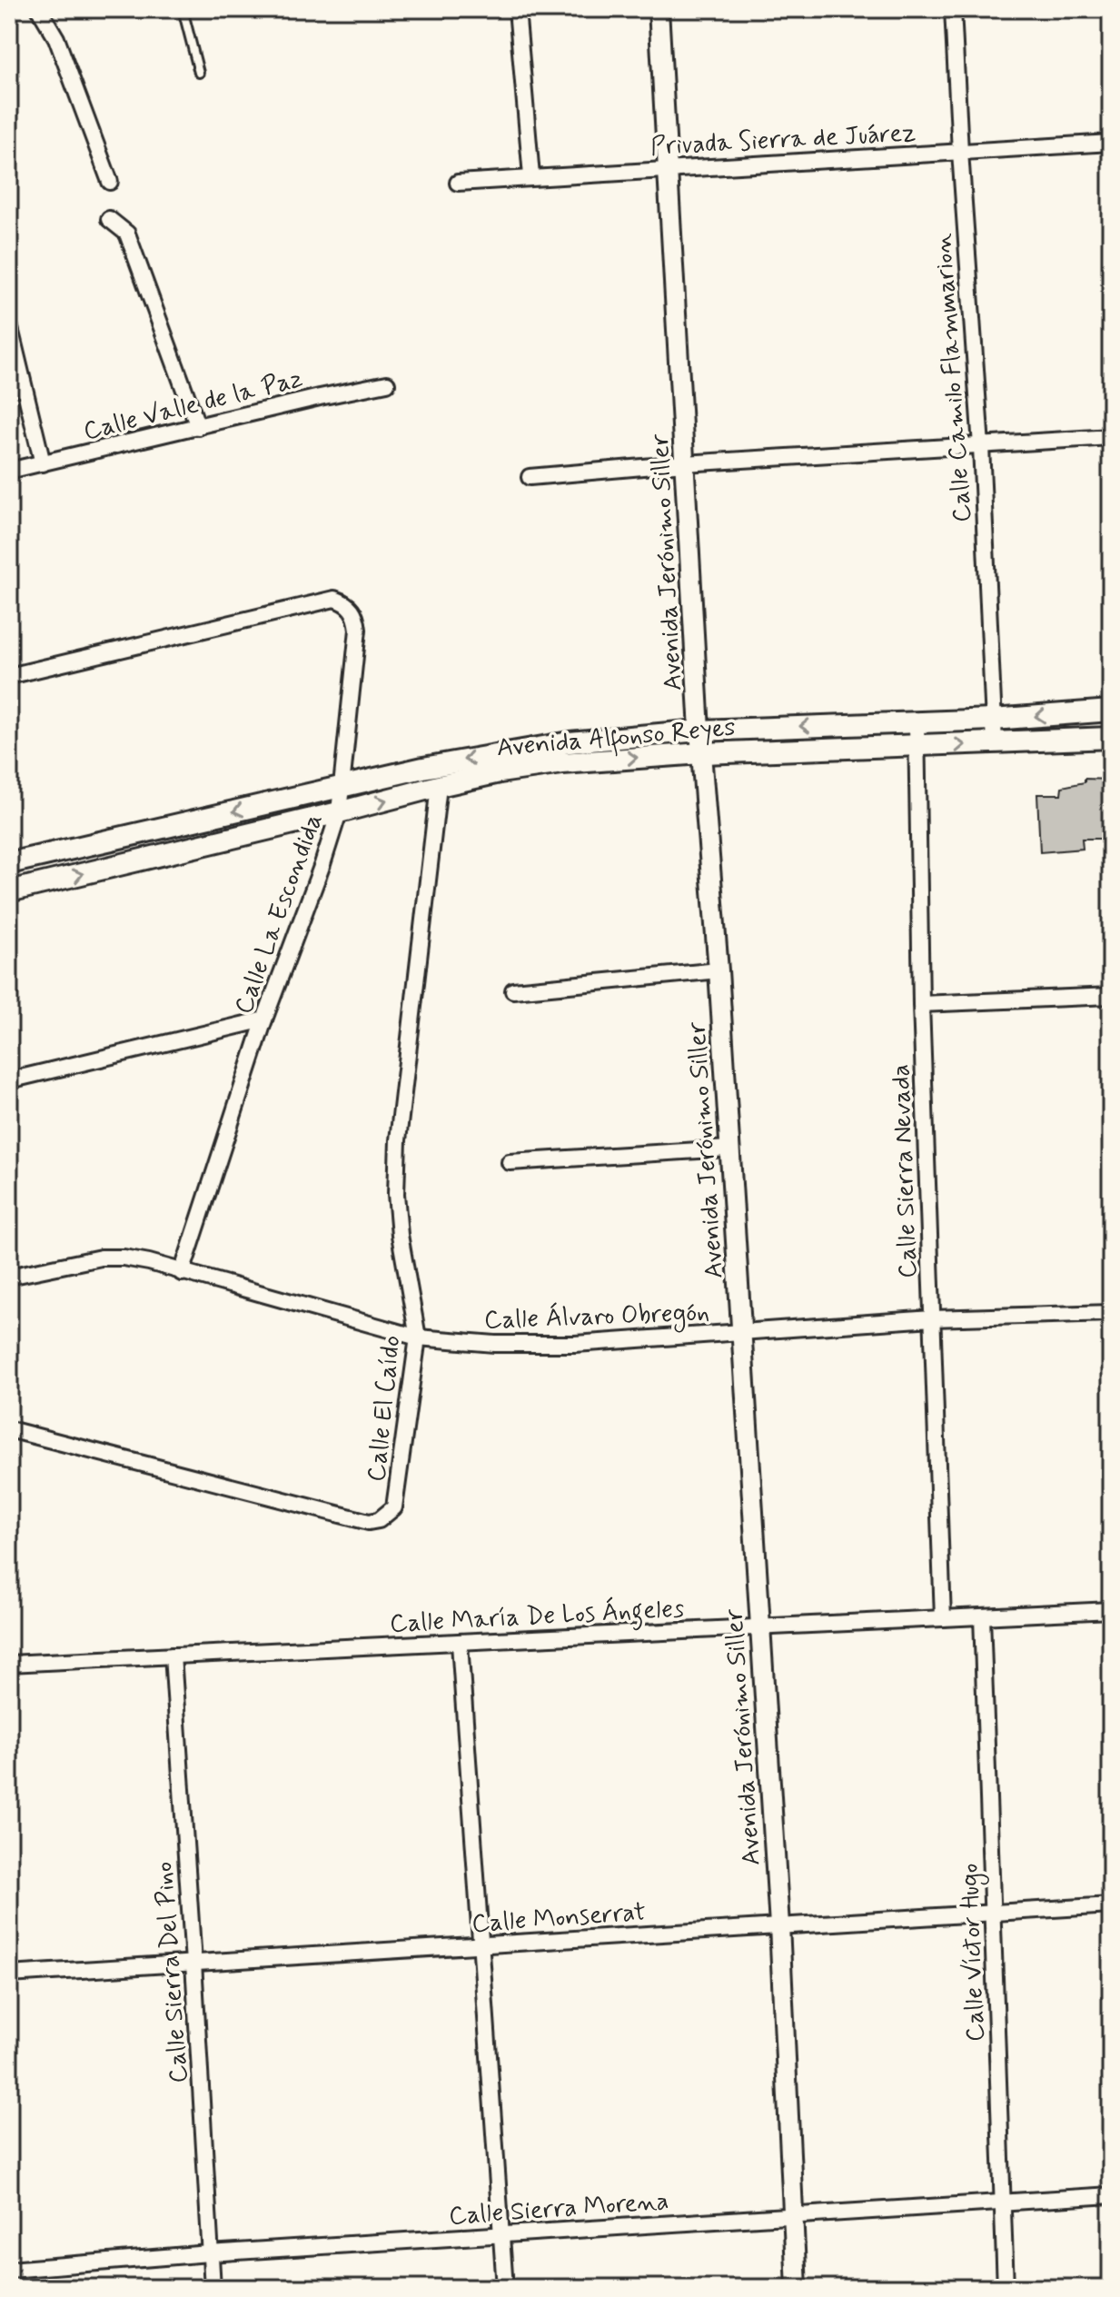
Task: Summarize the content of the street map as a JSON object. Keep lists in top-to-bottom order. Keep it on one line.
{"streets":{"main road":["Avenida Alfonso Reyes"],"street":["Privada Sierra de Juárez","Calle Camilo Flammarion","Calle Valle de la Paz","Avenida Jerónimo Siller","Calle La Escondida","Calle Sierra Nevada","Calle Álvaro Obregón","Calle El Caído","Calle María De Los Ángeles","Calle Monserrat","Calle Víctor Hugo","Calle Sierra Del Pino","Calle Sierra Morena"]},"crossings":[["Privada Sierra de Juárez","Calle Camilo Flammarion"],["Privada Sierra de Juárez","Avenida Jerónimo Siller"],["Calle Camilo Flammarion","Avenida Alfonso Reyes"],["Avenida Jerónimo Siller","Avenida Alfonso Reyes"],["Avenida Jerónimo Siller","Calle Álvaro Obregón"],["Avenida Jerónimo Siller","Calle María De Los Ángeles"],["Avenida Jerónimo Siller","Calle Monserrat"],["Avenida Jerónimo Siller","Calle Sierra Morena"],["Avenida Alfonso Reyes","Calle La Escondida"],["Avenida Alfonso Reyes","Calle Sierra Nevada"],["Avenida Alfonso Reyes","Calle El Caído"],["Calle La Escondida","Calle Álvaro Obregón"],["Calle Sierra Nevada","Calle Álvaro Obregón"],["Calle Sierra Nevada","Calle María De Los Ángeles"],["Calle Álvaro Obregón","Calle El Caído"],["Calle María De Los Ángeles","Calle Víctor Hugo"],["Calle María De Los Ángeles","Calle Sierra Del Pino"],["Calle Monserrat","Calle Víctor Hugo"],["Calle Monserrat","Calle Sierra Del Pino"],["Calle Víctor Hugo","Calle Sierra Morena"],["Calle Sierra Del Pino","Calle Sierra Morena"]]}
